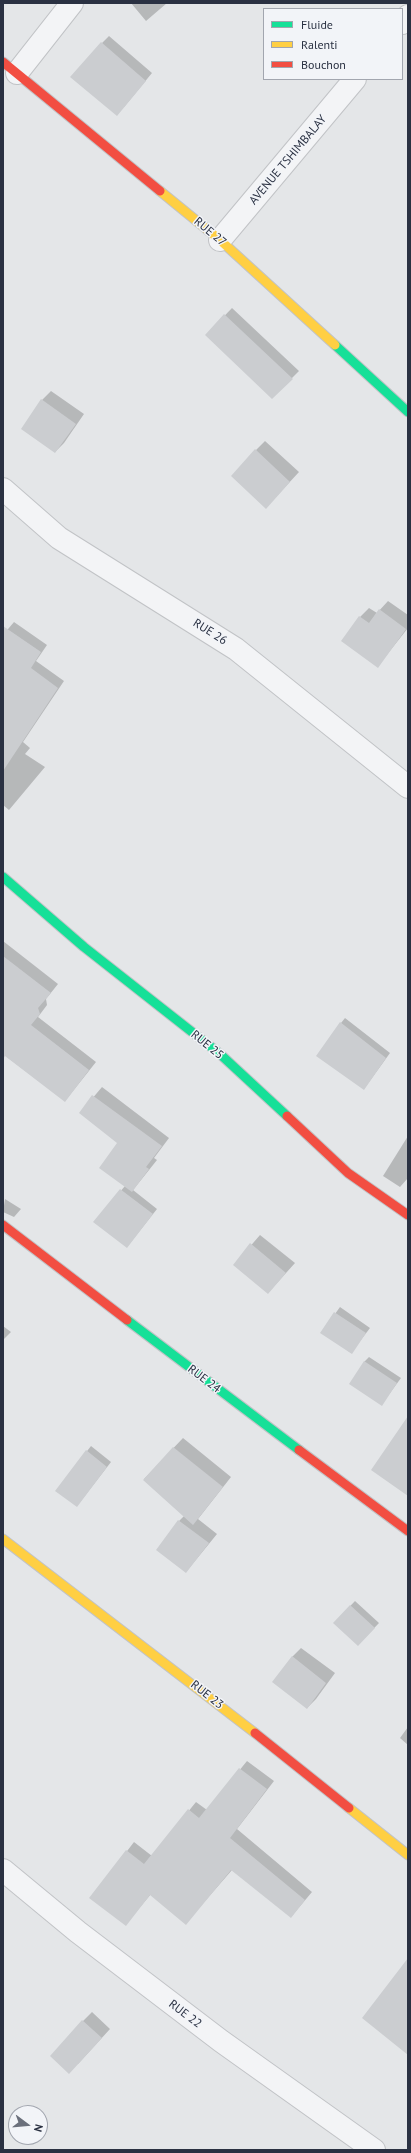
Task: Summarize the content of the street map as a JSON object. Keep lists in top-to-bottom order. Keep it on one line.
{"streets":{"street":["AVENUE TSHIMBALAY","RUE 27","RUE 26","RUE 25","RUE 24","RUE 23","RUE 22"]},"crossings":[["AVENUE TSHIMBALAY","RUE 27"]],"legend":["Fluide","Ralenti","Bouchon"],"north":"right"}
